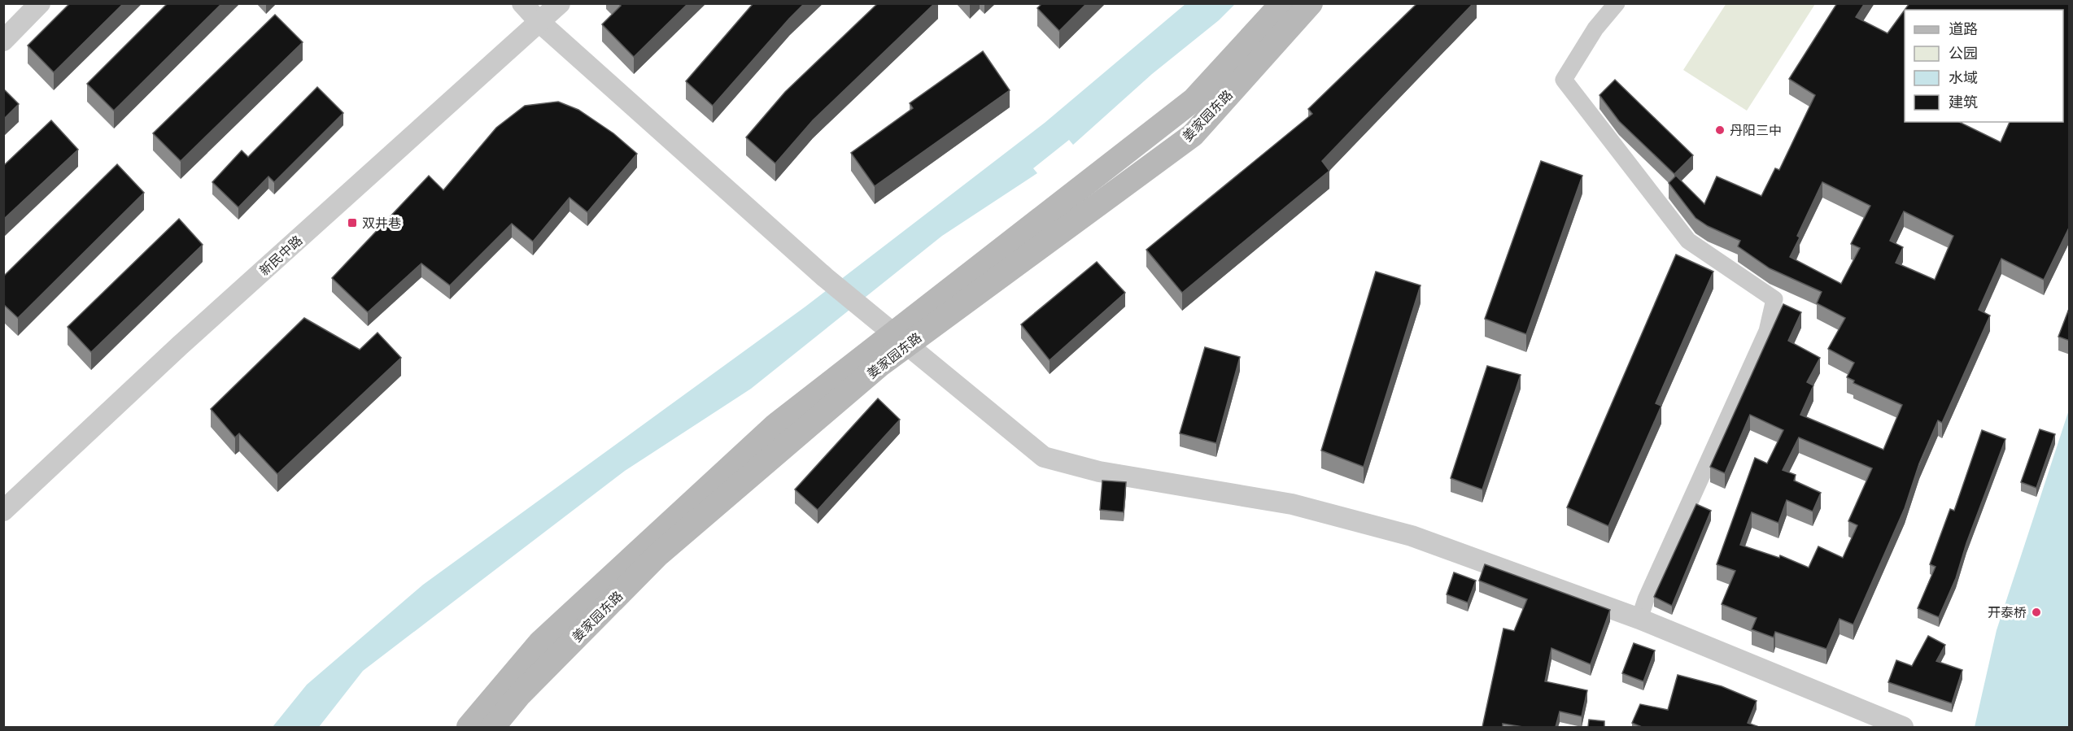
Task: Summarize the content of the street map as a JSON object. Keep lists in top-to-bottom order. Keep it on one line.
{"streets":{"main road":["姜家园东路"],"street":["新民中路"]},"places":{"other":["丹阳三中","开泰桥"],"transit":["双井巷"]},"legend":["道路","公园","水域","建筑"]}
